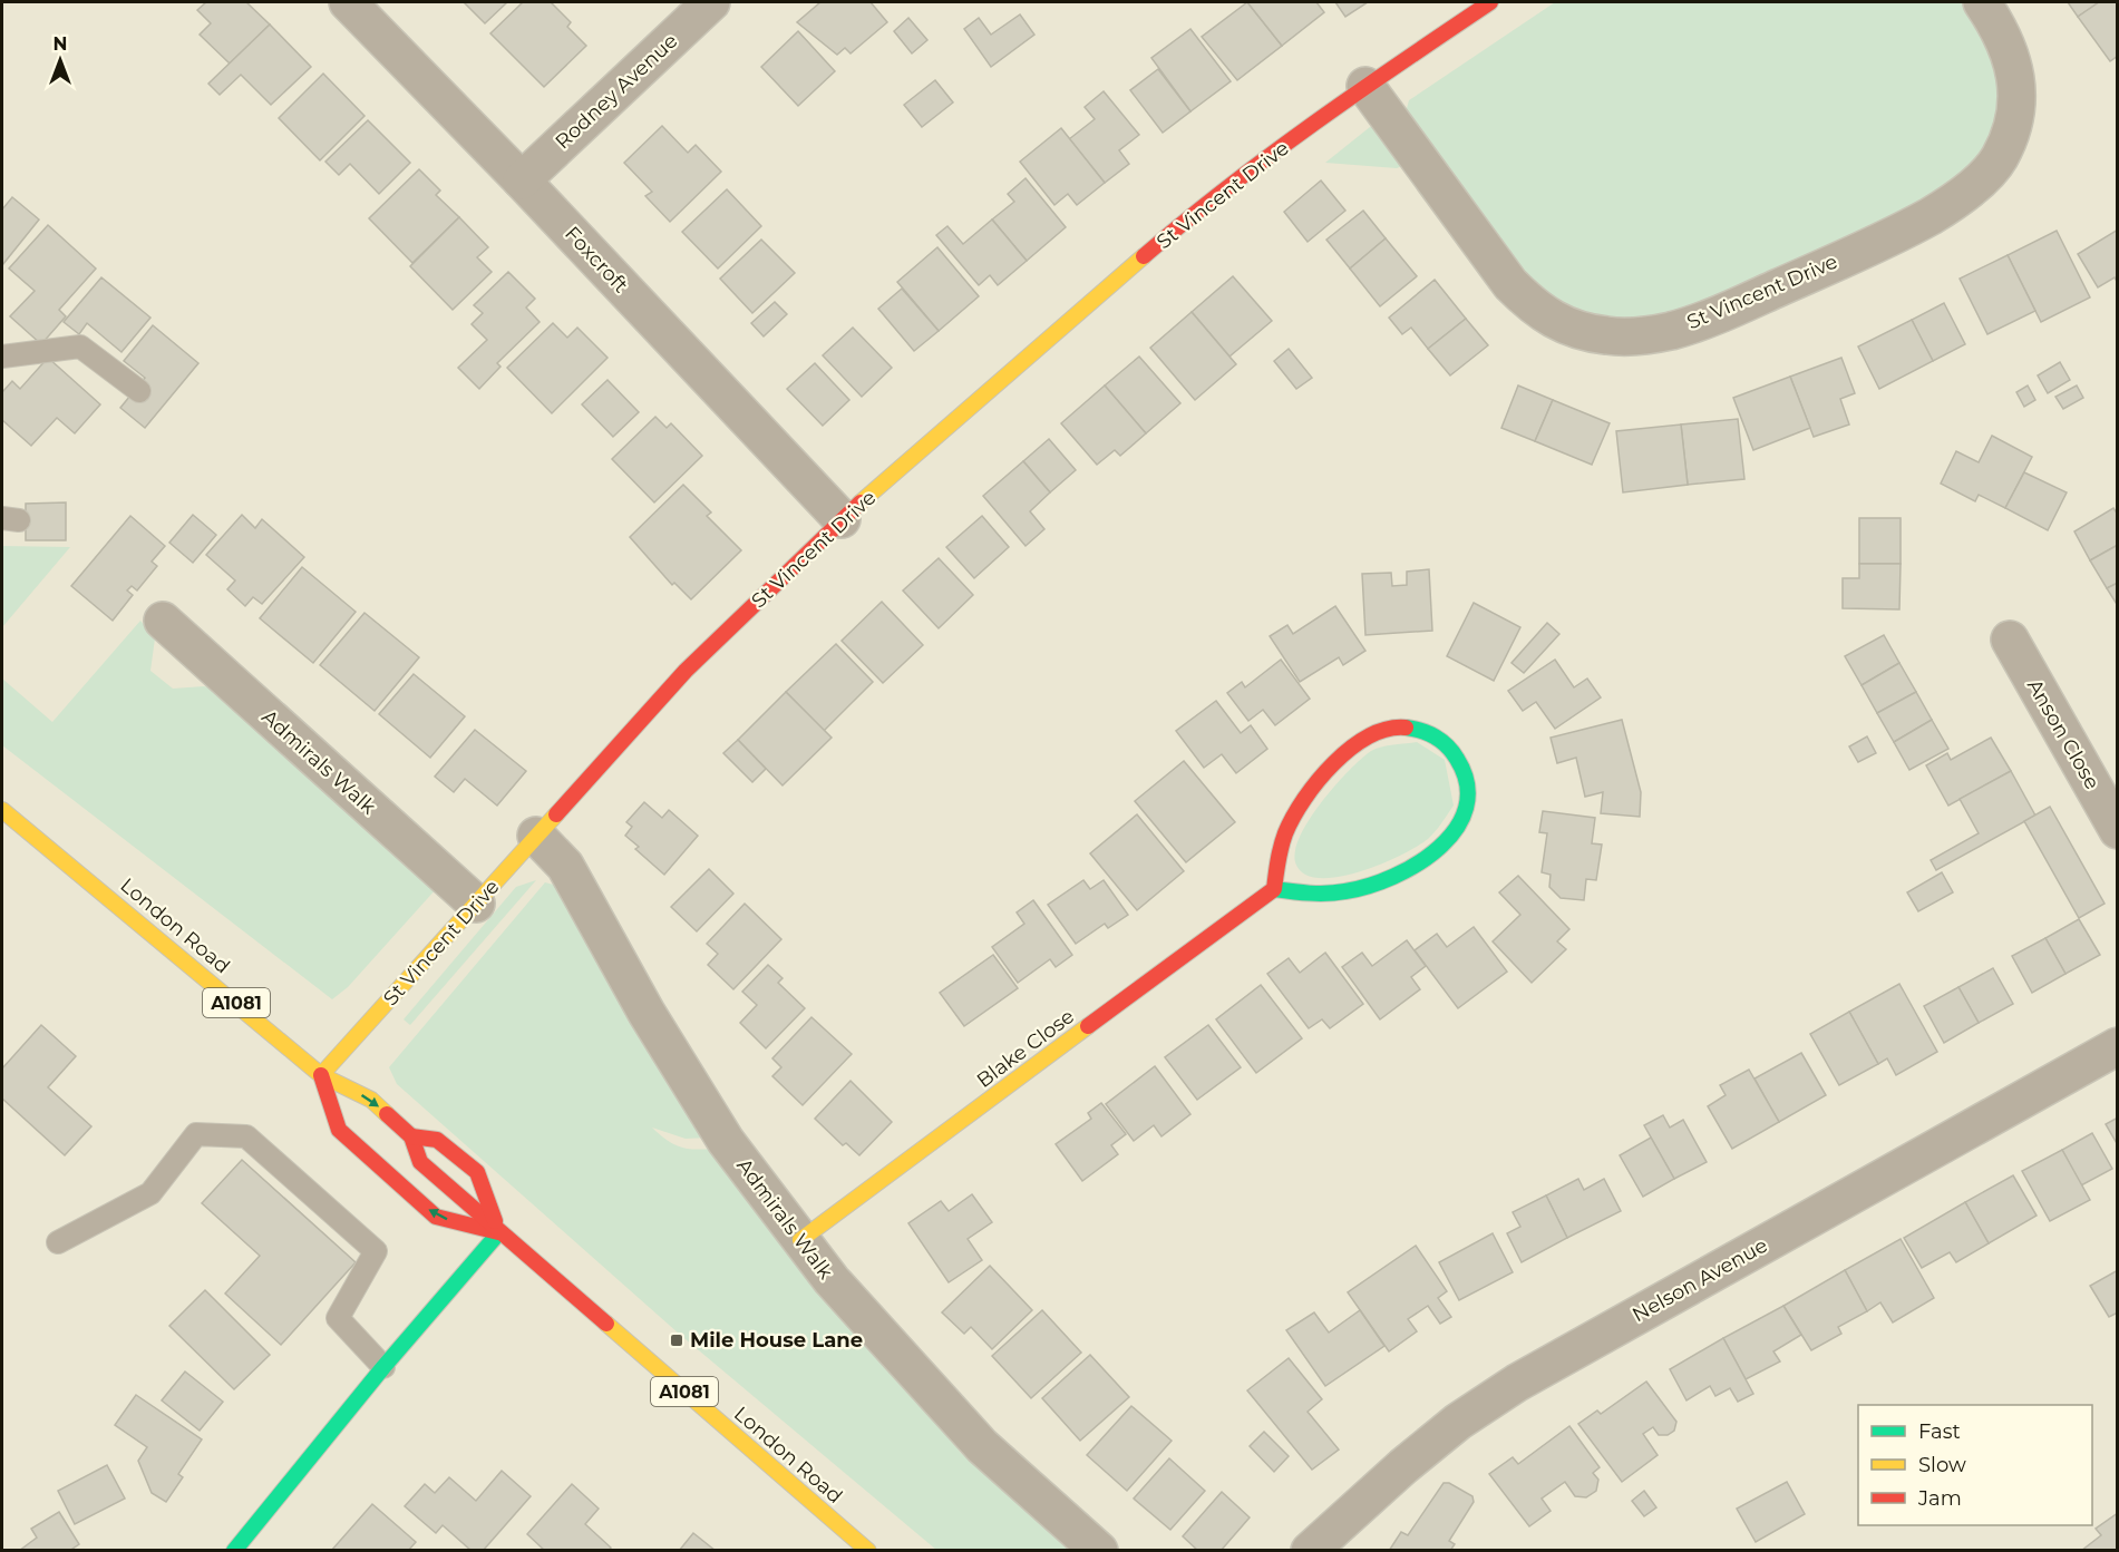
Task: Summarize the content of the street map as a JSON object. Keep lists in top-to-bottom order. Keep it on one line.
{"streets":{"street":["Rodney Avenue","St Vincent Drive","Foxcroft","Anson Close","Admirals Walk","London Road","A1081","Blake Close","Nelson Avenue"]},"crossings":[["Rodney Avenue","Foxcroft"],["St Vincent Drive","Foxcroft"],["St Vincent Drive","Admirals Walk"],["St Vincent Drive","London Road"],["Admirals Walk","Blake Close"]],"places":{"transit":["Mile House Lane"]},"legend":["Fast","Slow","Jam"],"north":"top"}
